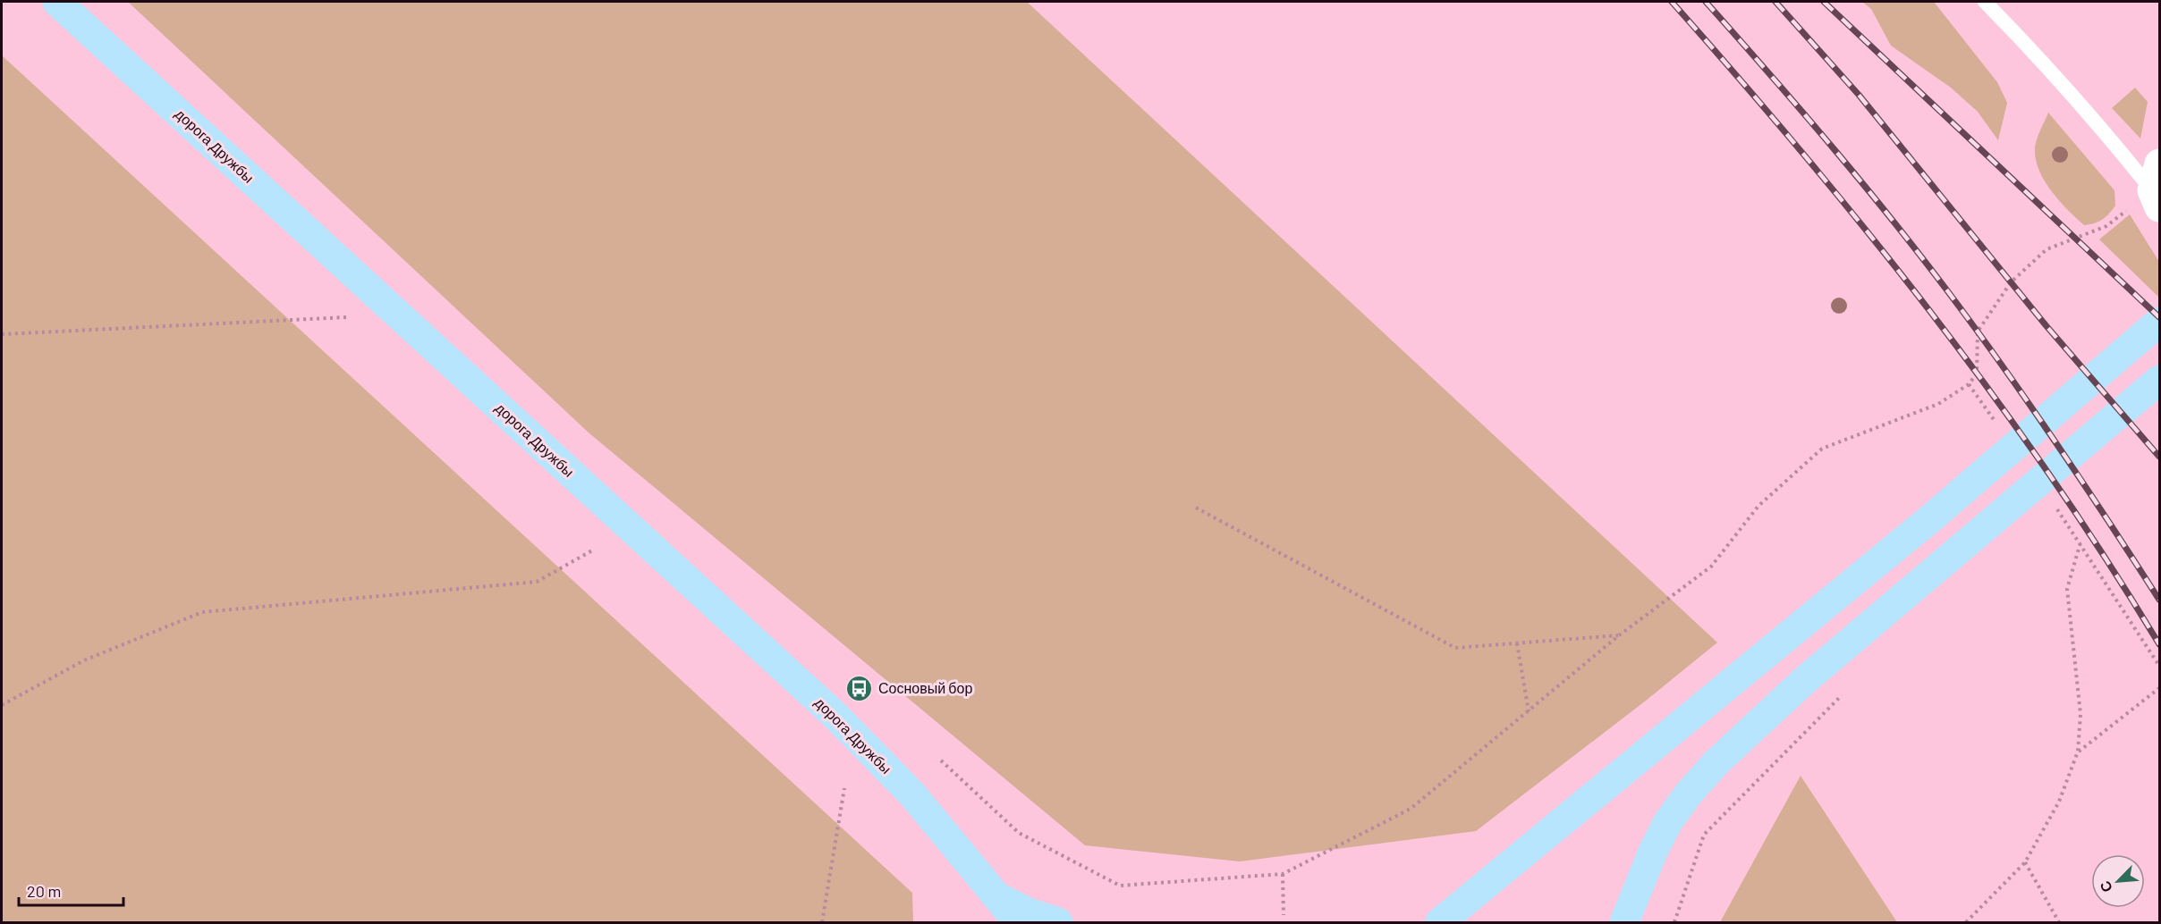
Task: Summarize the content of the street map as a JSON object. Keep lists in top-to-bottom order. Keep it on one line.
{"streets":{"main road":["дорога Дружбы"]},"places":{"bus stop":["Сосновый бор"]},"scale_bar":"20 m","north":"bottom left"}
